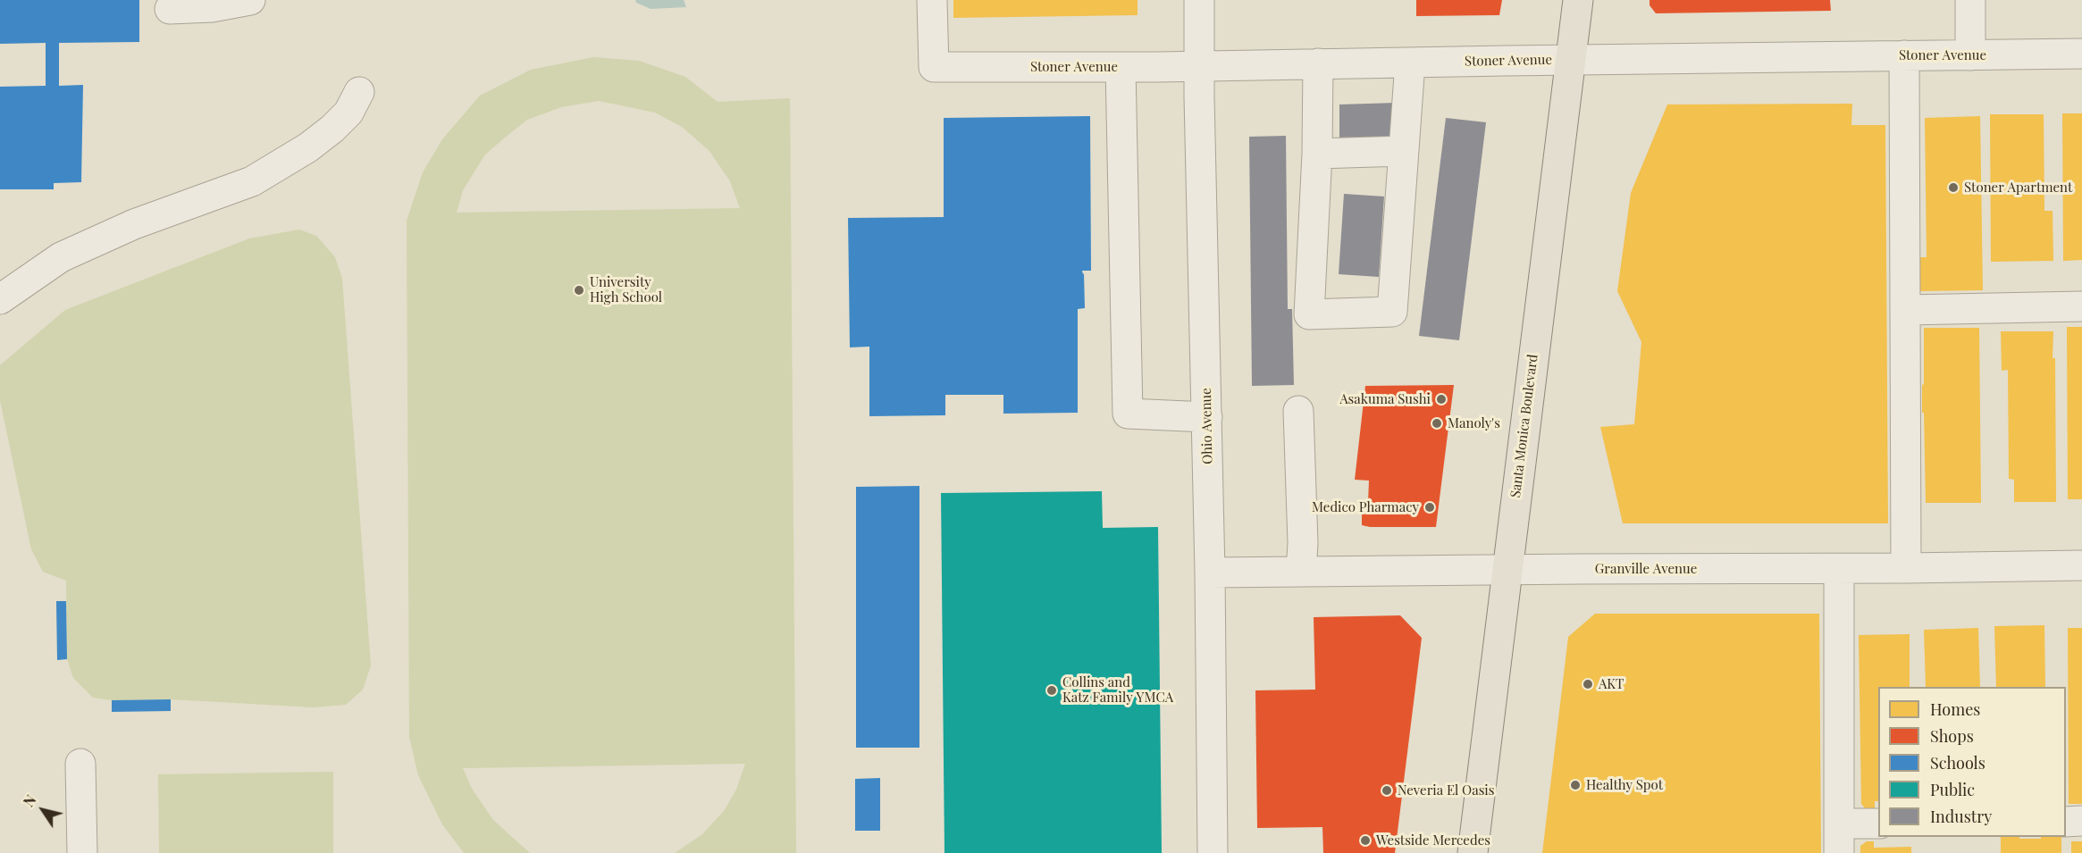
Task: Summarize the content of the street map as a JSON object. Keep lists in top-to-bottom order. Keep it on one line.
{"streets":{"main road":["Santa Monica Boulevard"],"street":["Stoner Avenue","Ohio Avenue","Granville Avenue"]},"crossings":[["Stoner Avenue","Ohio Avenue"],["Stoner Avenue","Santa Monica Boulevard"],["Ohio Avenue","Granville Avenue"],["Santa Monica Boulevard","Granville Avenue"]],"places":["Stoner Apartment","University High School","Asakuma Sushi","Manoly's","Medico Pharmacy","AKT","Collins and Katz Family YMCA","Healthy Spot","Neveria El Oasis","Westside Mercedes"],"legend":["Homes","Shops","Schools","Public","Industry"],"north":"top left"}
